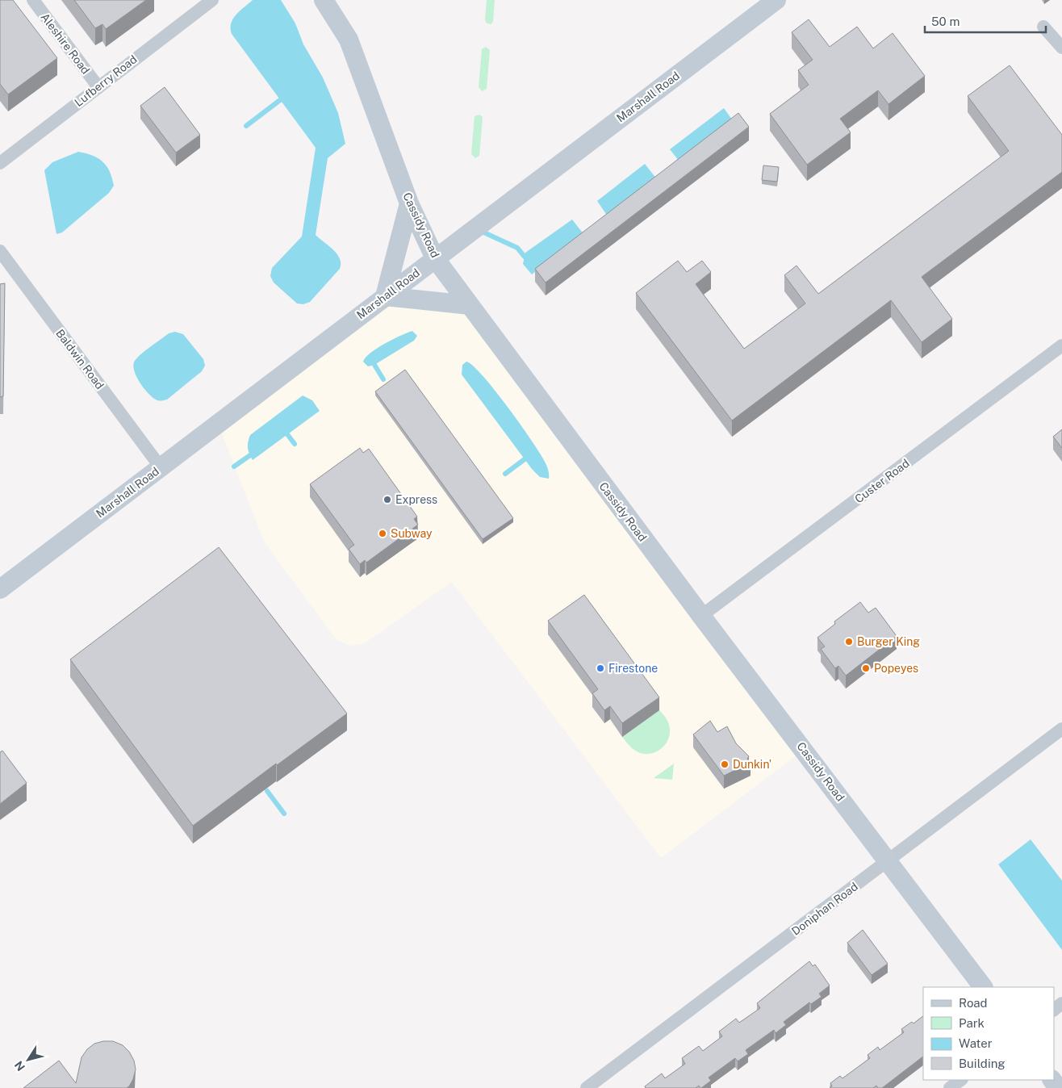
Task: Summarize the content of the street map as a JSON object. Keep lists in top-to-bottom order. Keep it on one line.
{"streets":{"street":["Aleshire Road","Lufberry Road","Marshall Road","Cassidy Road","Baldwin Road","Custer Road","Doniphan Road"]},"crossings":[["Aleshire Road","Lufberry Road"],["Marshall Road","Cassidy Road"],["Marshall Road","Baldwin Road"],["Cassidy Road","Custer Road"],["Cassidy Road","Doniphan Road"]],"places":["Express","Subway","Burger King","Firestone","Popeyes","Dunkin'"],"legend":["Road","Park","Water","Building"],"scale_bar":"50 m","north":"bottom left"}
